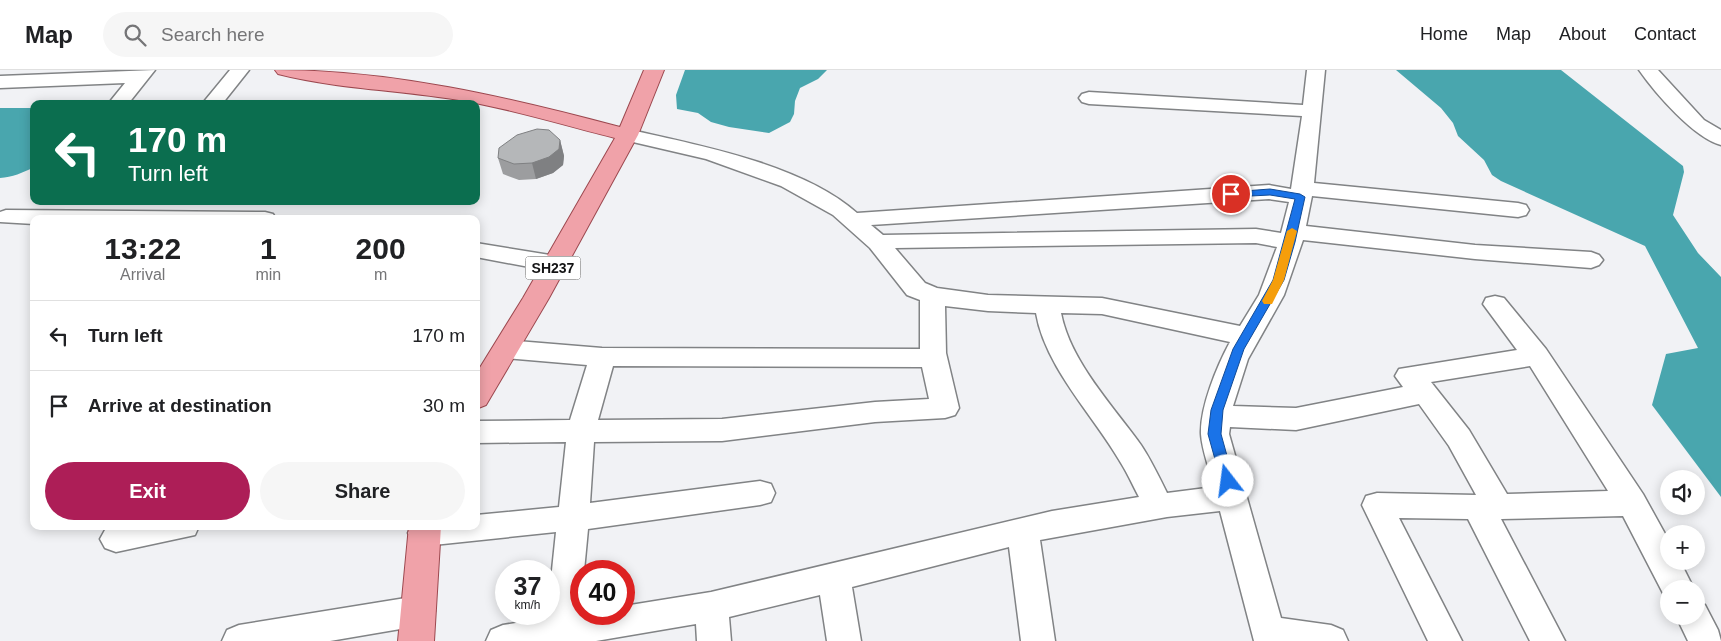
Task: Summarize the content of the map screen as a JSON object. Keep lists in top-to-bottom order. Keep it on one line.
{"streets":{"main road":["SH237"]},"page":{"header":"Map","search":"Search here","nav":["Home","Map","About","Contact"],"turn":["170 m","Turn left"],"eta":["13:22","Arrival","1","min","200","m"],"list":[{"name":"Turn left","value":"170 m"},{"name":"Arrive at destination","value":"30 m"}],"buttons":["Exit","Share"],"map_buttons":["+","−"],"speed":"37 km/h","limit":"40"}}
